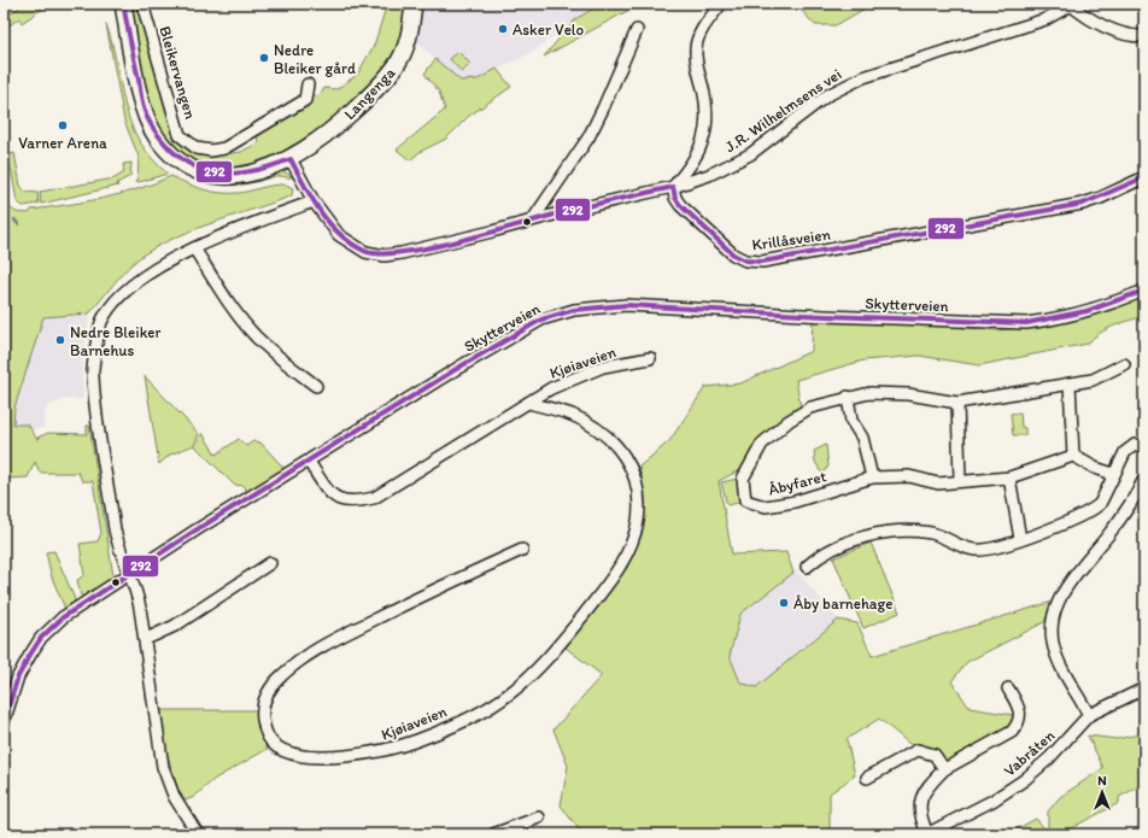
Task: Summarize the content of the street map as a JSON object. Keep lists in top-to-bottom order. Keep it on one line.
{"streets":{"main road":["Langenga"],"street":["Bleikervangen","J.R. Wilhelmsens vei","Krillåsveien","Skytterveien","Kjøiaveien","Åbyfaret","Vabråten"]},"crossings":[["J.R. Wilhelmsens vei","Krillåsveien"],["Skytterveien","Kjøiaveien"]],"places":["Asker Velo","Nedre Bleiker gård","Varner Arena","Nedre Bleiker Barnehus","Åby barnehage"],"lines":["transit line 292"],"north":"top"}
